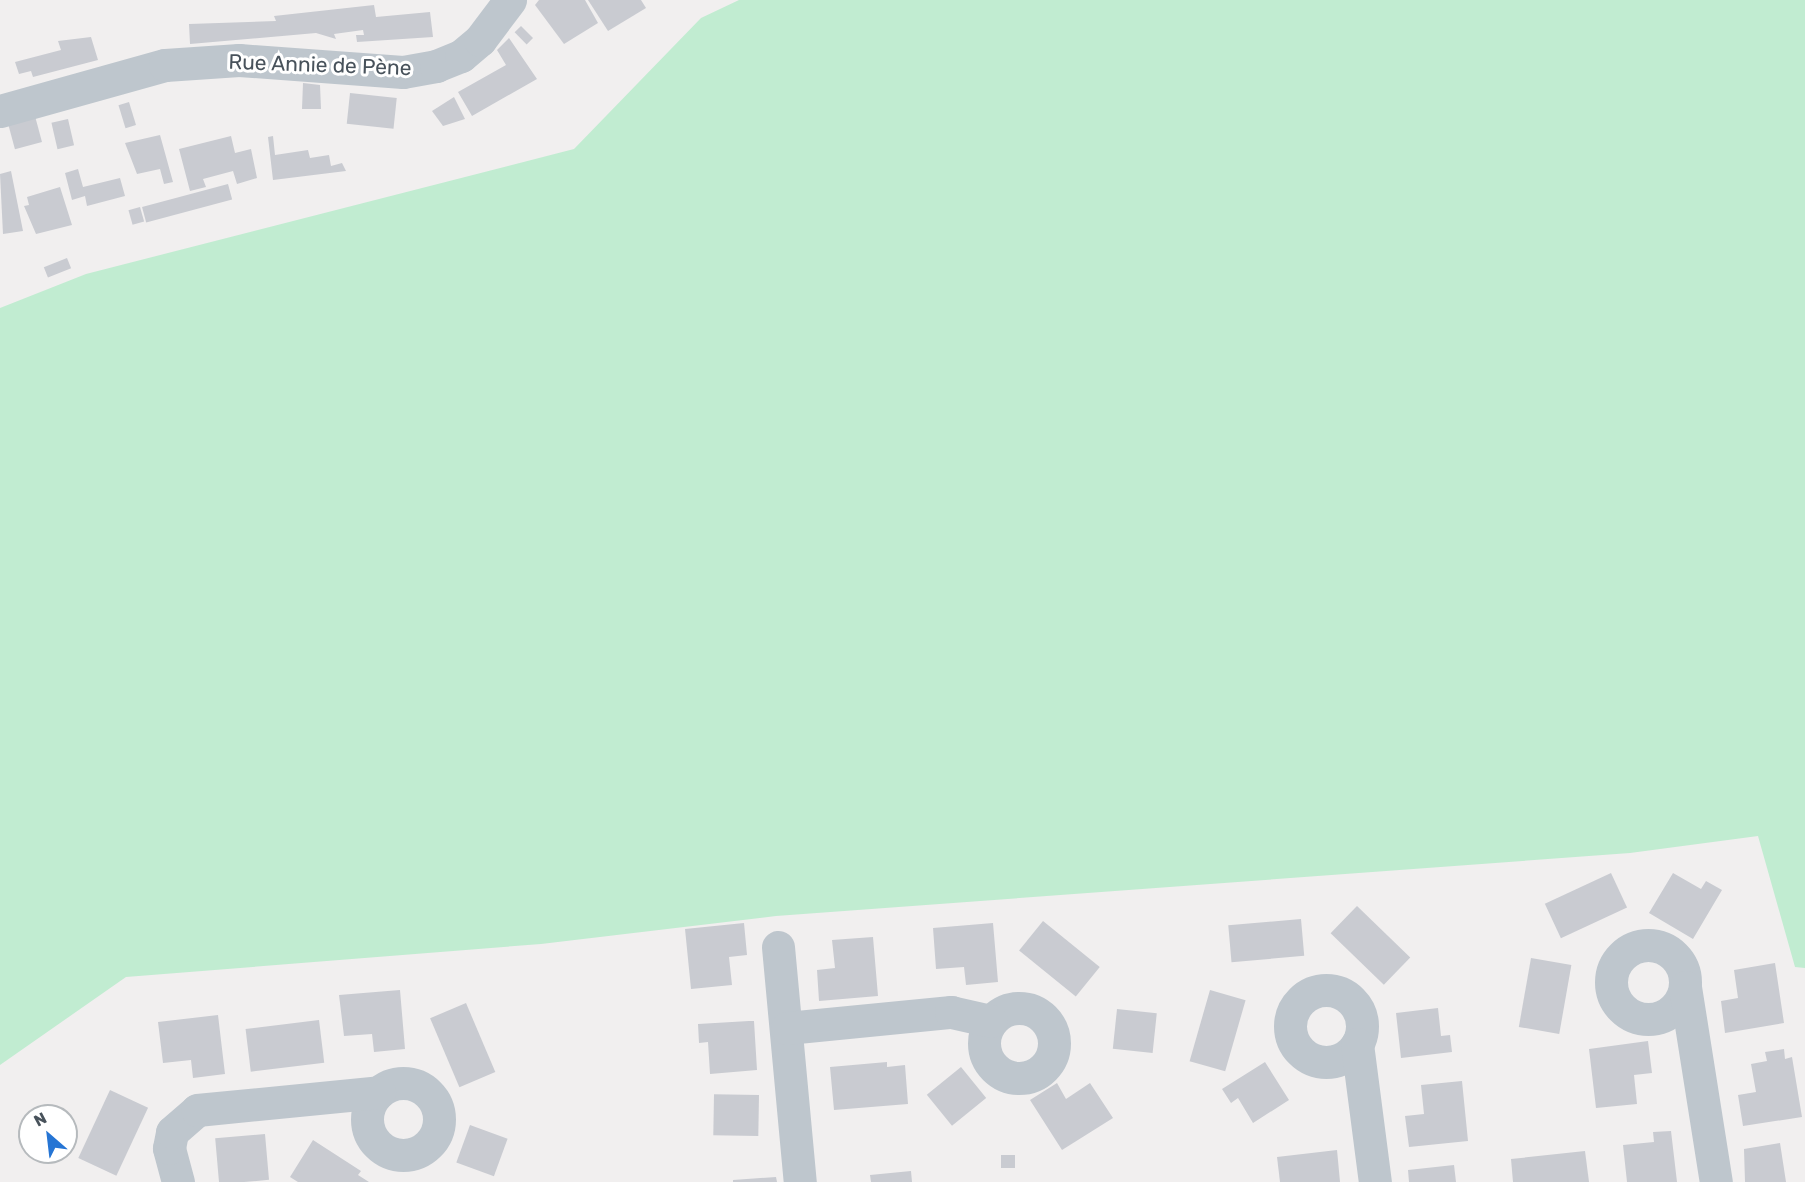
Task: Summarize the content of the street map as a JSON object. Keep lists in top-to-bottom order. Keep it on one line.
{"streets":{"street":["Rue Annie de Pène"]},"north":"top left"}
